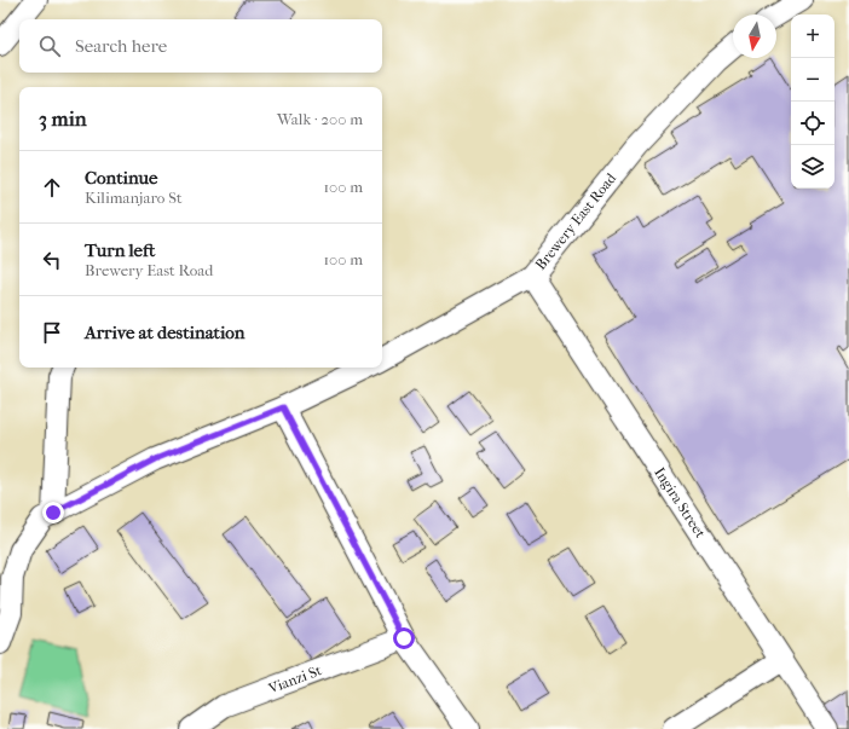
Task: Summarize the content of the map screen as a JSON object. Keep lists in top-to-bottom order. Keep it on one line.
{"streets":{"street":["Brewery East Road","Ingira Street","Vianzi St"]},"crossings":[["Brewery East Road","Ingira Street"]],"north":"bottom","page":{"map_buttons":["+","−"],"search":"Search here","heading":["3 min","Walk · 200 m"],"list":[["Continue","Kilimanjaro St","100 m"],["Turn left","Brewery East Road","100 m"],"Arrive at destination"]}}
